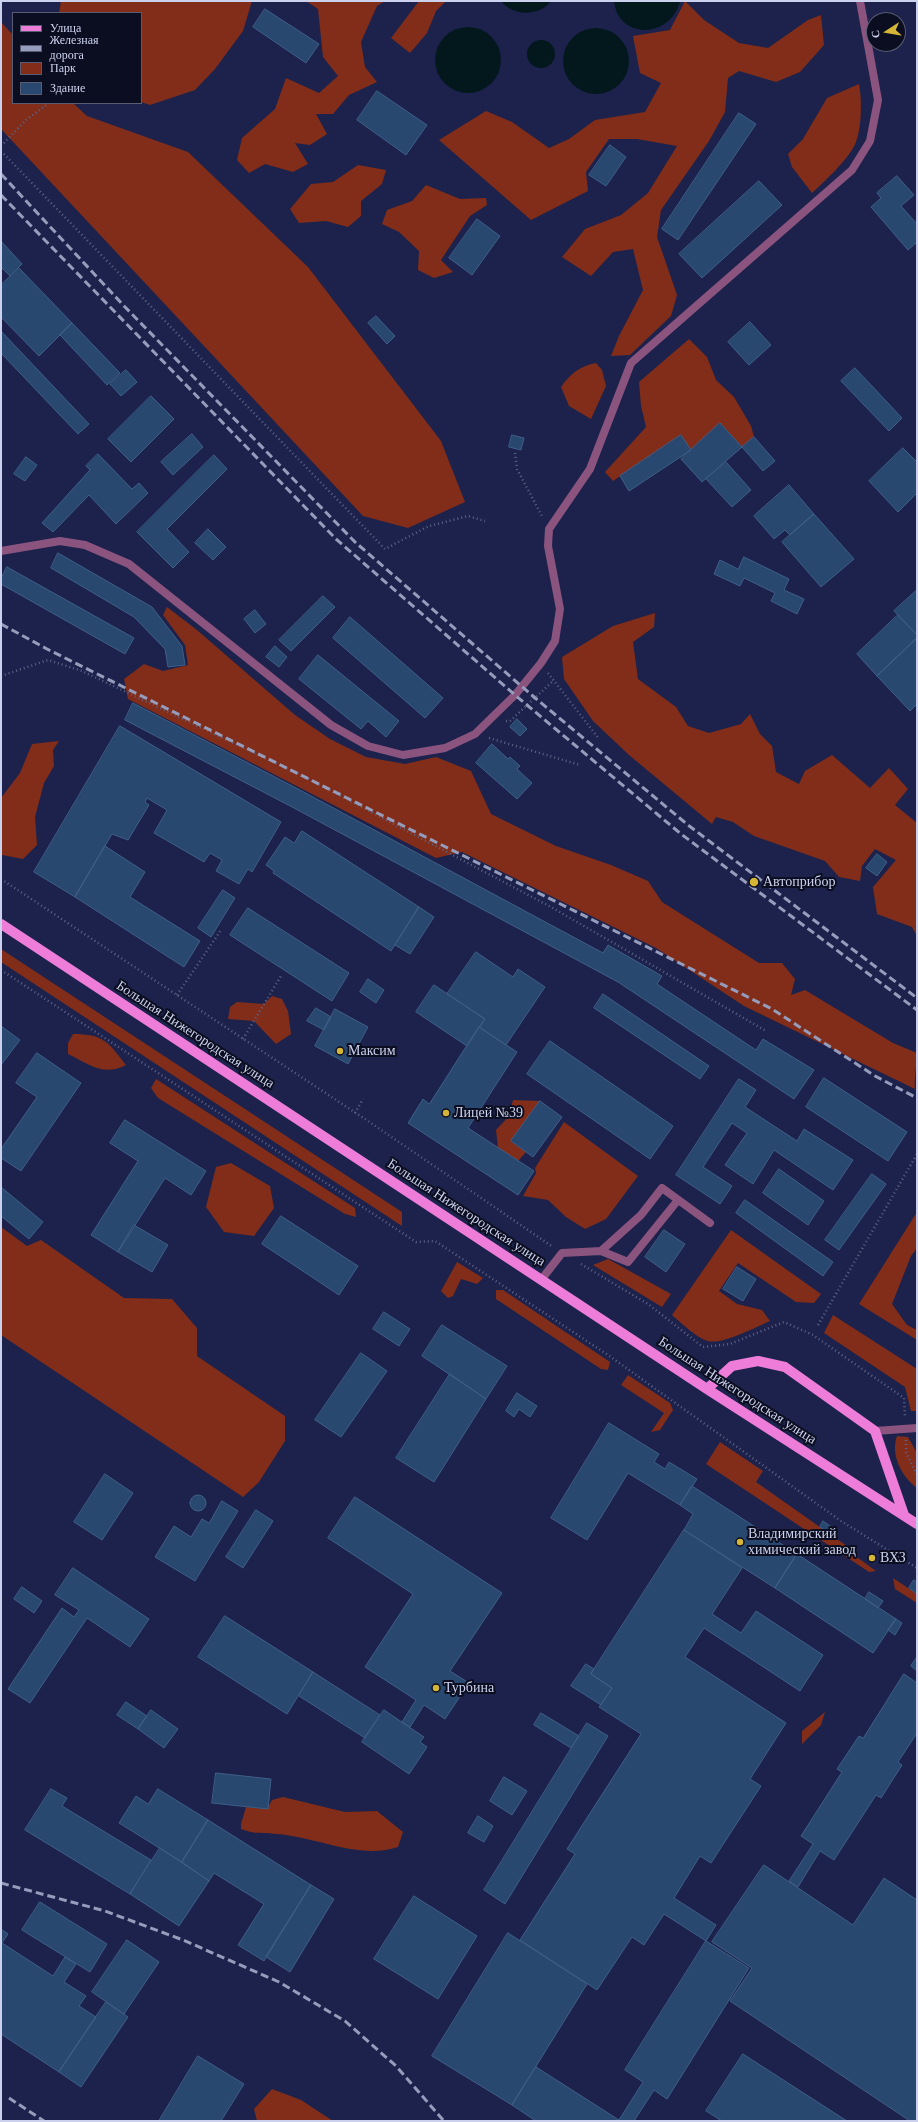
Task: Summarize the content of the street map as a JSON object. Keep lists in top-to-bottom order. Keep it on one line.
{"streets":{"main road":["Большая Нижегородская улица"]},"places":["Автоприбор","Максим","Лицей №39","Владимирский химический завод","ВХЗ","Турбина"],"legend":["Улица","Железная дорога","Парк","Здание"],"north":"left"}
